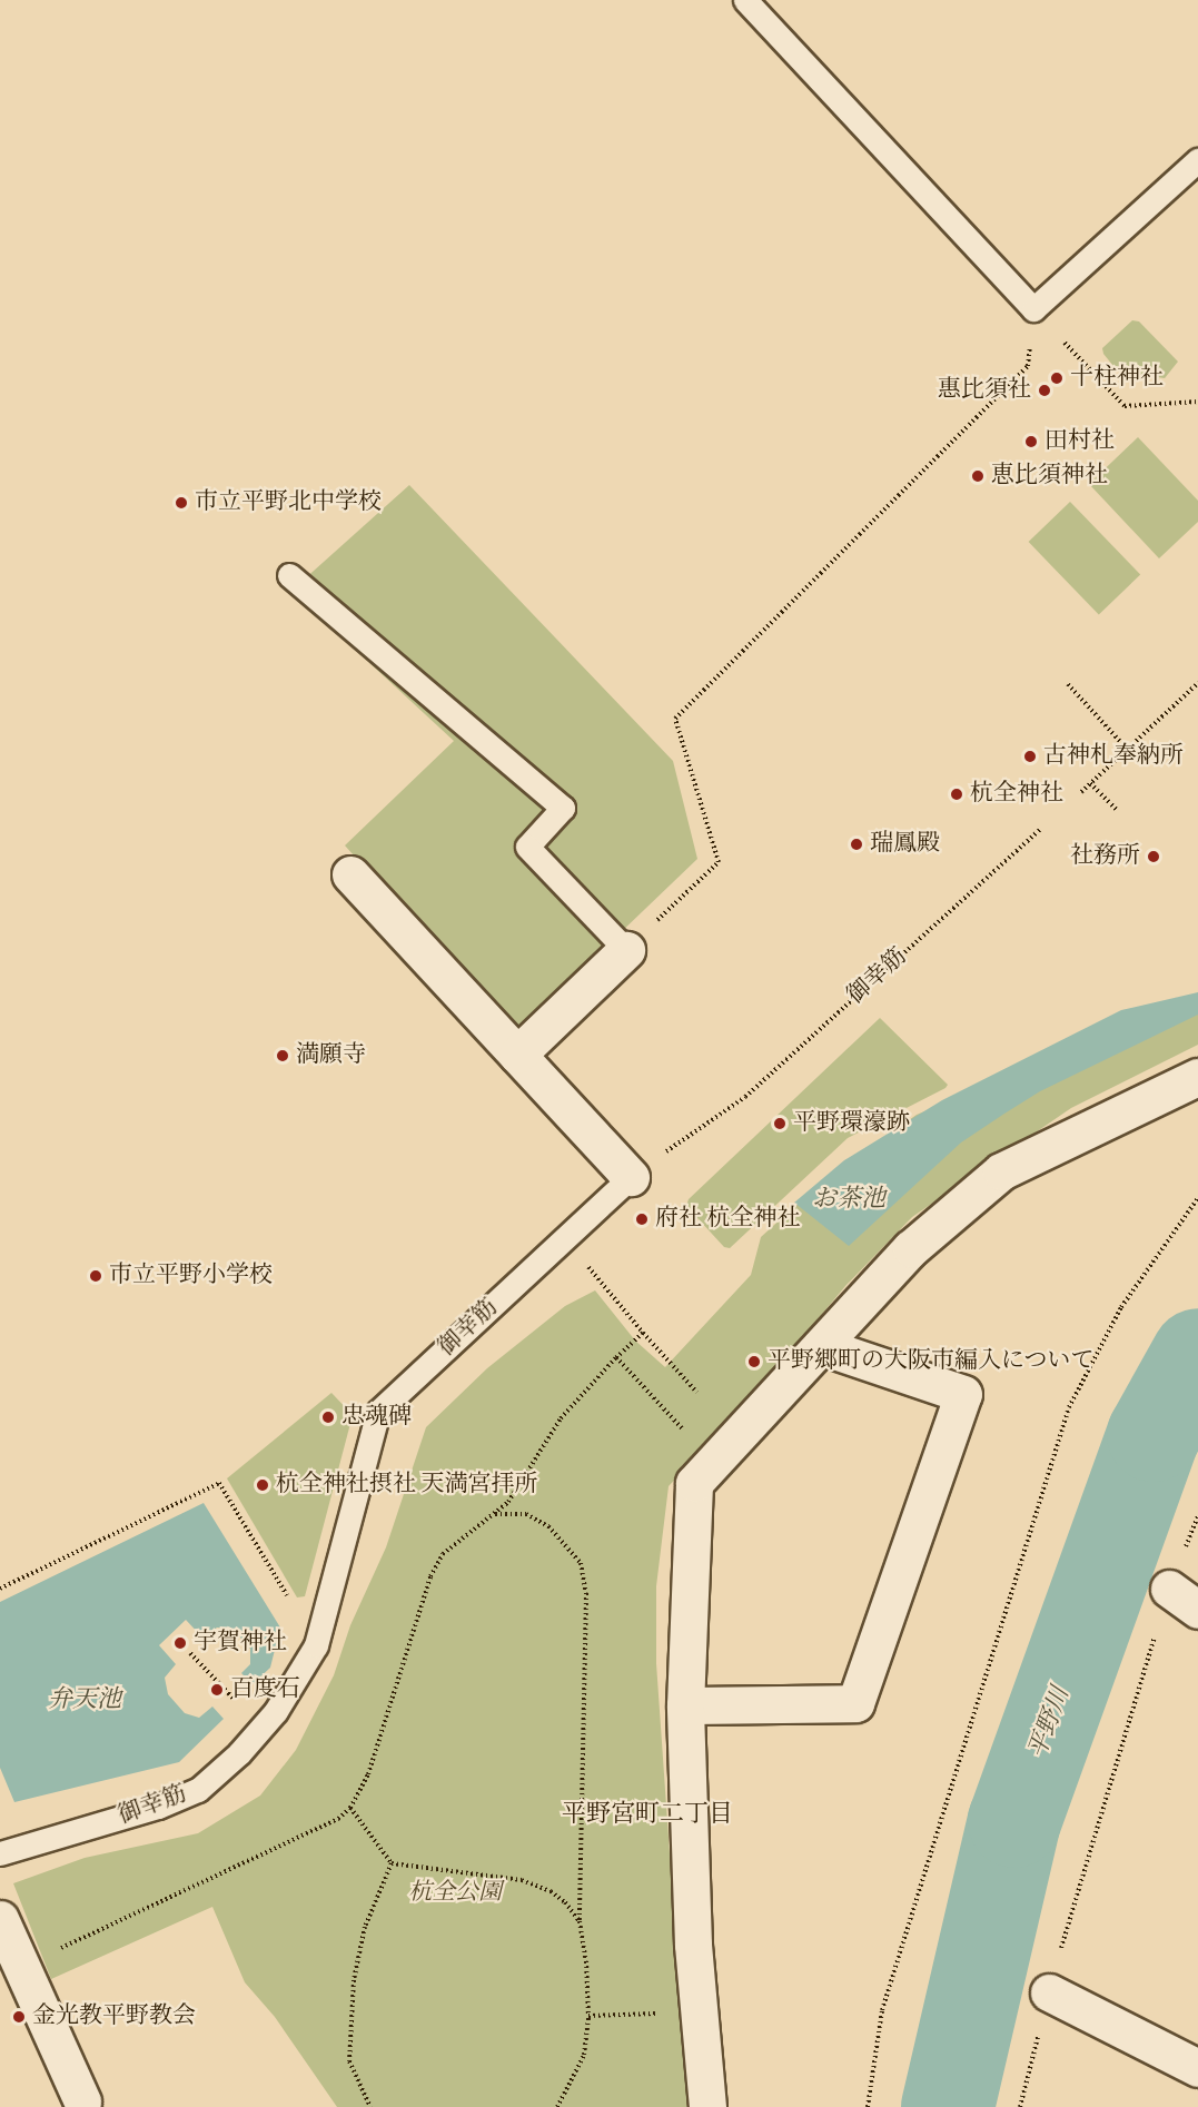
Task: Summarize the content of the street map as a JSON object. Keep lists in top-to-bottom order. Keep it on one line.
{"streets":{"lane":["御幸筋"]},"districts":["平野宮町二丁目"],"water":["お茶池","弁天池","平野川"],"parks":["杭全公園"],"places":["十柱神社","惠比須社","田村社","恵比須神社","市立平野北中学校","古神札奉納所","杭全神社","瑞鳳殿","社務所","満願寺","平野環濠跡","府社 杭全神社","市立平野小学校","平野郷町の大阪市編入について","忠魂碑","杭全神社摂社 天満宮拝所","宇賀神社","百度石","金光教平野教会"]}
